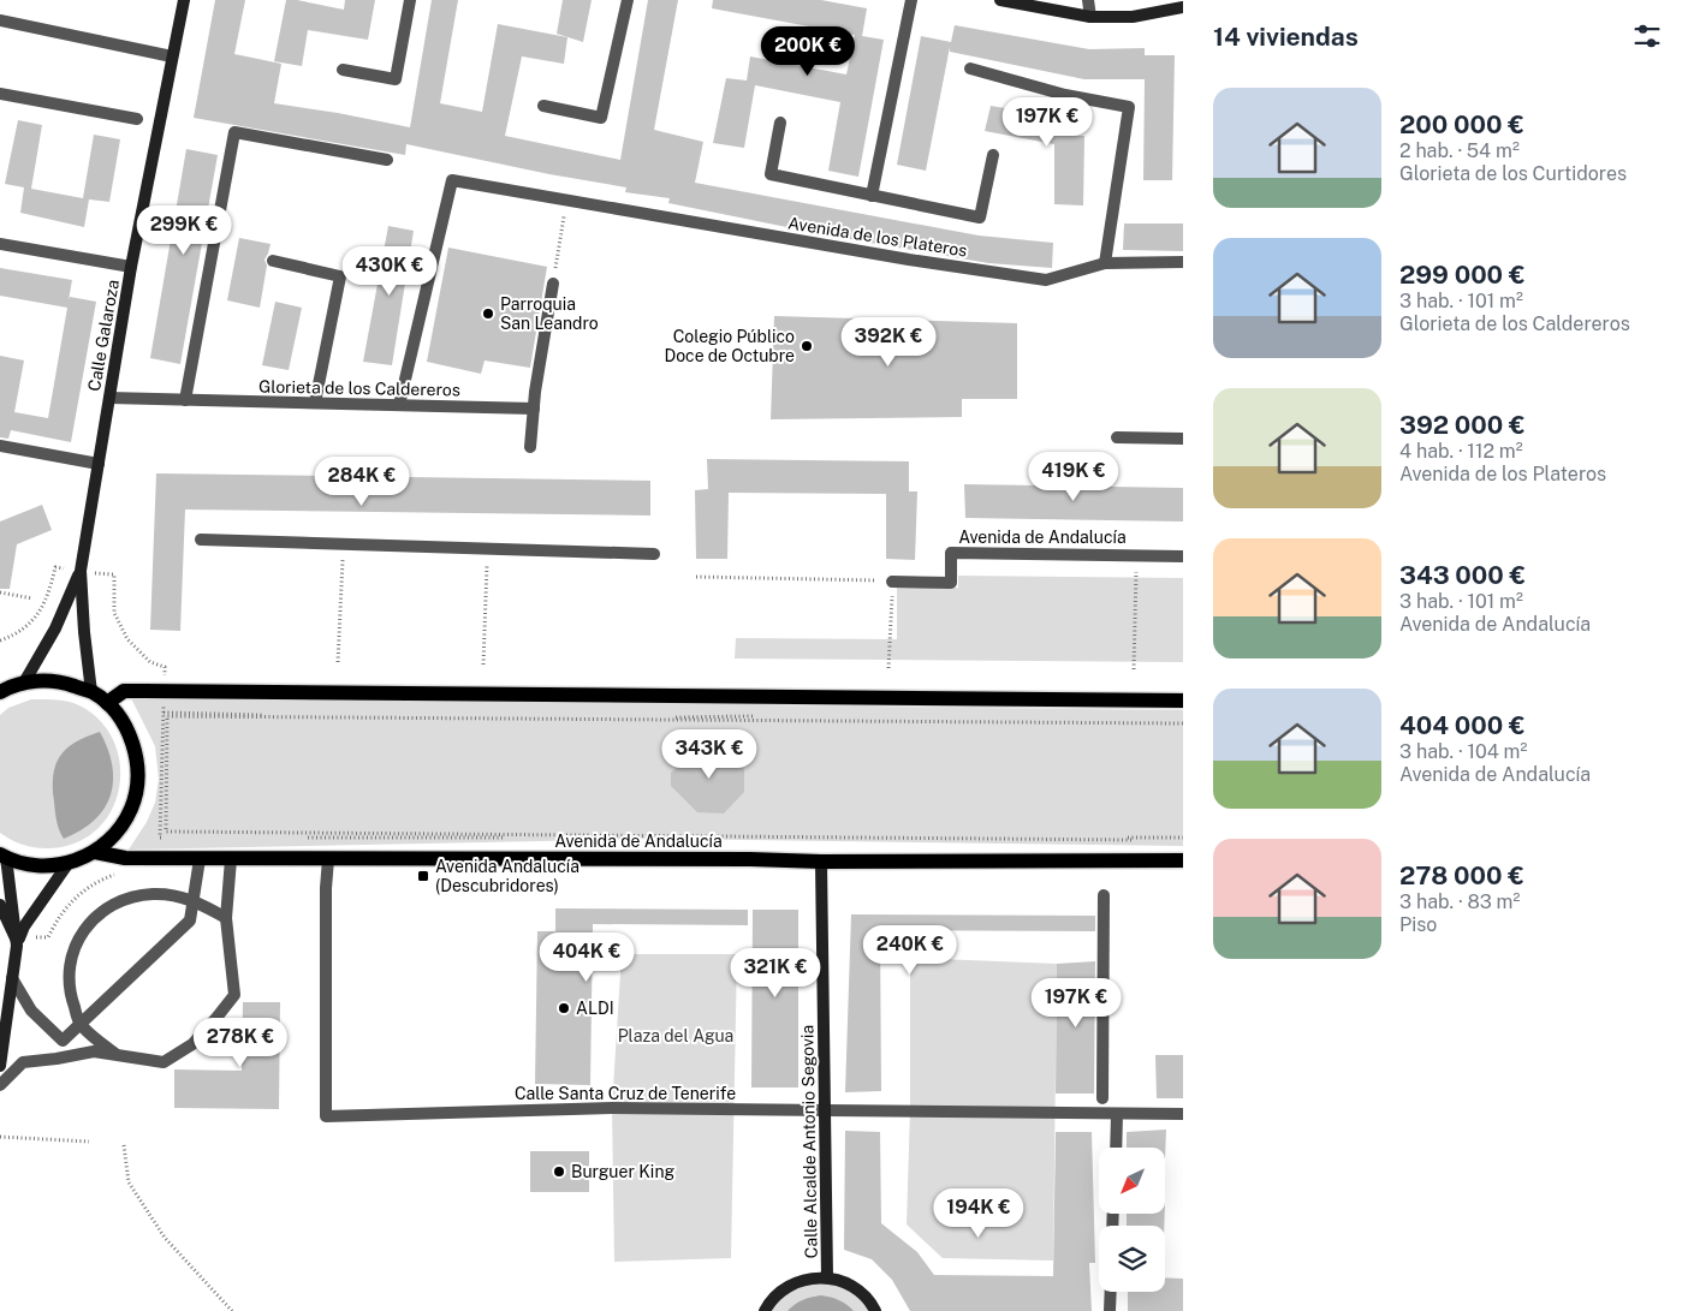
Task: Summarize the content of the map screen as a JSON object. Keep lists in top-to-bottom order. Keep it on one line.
{"streets":{"main road":["Avenida de Andalucía"],"street":["Avenida de los Plateros","Calle Galaroza","Glorieta de los Caldereros","Calle Santa Cruz de Tenerife","Calle Alcalde Antonio Segovia"]},"crossings":[["Avenida de los Plateros","Glorieta de los Caldereros"],["Calle Galaroza","Glorieta de los Caldereros"],["Avenida de Andalucía","Calle Santa Cruz de Tenerife"],["Avenida de Andalucía","Calle Alcalde Antonio Segovia"],["Calle Santa Cruz de Tenerife","Calle Alcalde Antonio Segovia"]],"parks":["Plaza del Agua"],"places":{"other":["Parroquia San Leandro","Colegio Público Doce de Octubre","ALDI","Burguer King"],"transit":["Avenida Andalucía (Descubridores)"]},"north":"bottom left","page":{"heading":"14 viviendas","price":["200K €","197K €","299K €","430K €","392K €","419K €","284K €","343K €","240K €","404K €","321K €","197K €","278K €","194K €"],"list":[{"name":"200 000 €","note":"2 hab. · 54 m² · Glorieta de los Curtidores"},{"name":"299 000 €","note":"3 hab. · 101 m² · Glorieta de los Caldereros"},{"name":"392 000 €","note":"4 hab. · 112 m² · Avenida de los Plateros"},{"name":"343 000 €","note":"3 hab. · 101 m² · Avenida de Andalucía"},{"name":"404 000 €","note":"3 hab. · 104 m² · Avenida de Andalucía"},{"name":"278 000 €","note":"3 hab. · 83 m² · Piso"}]}}
